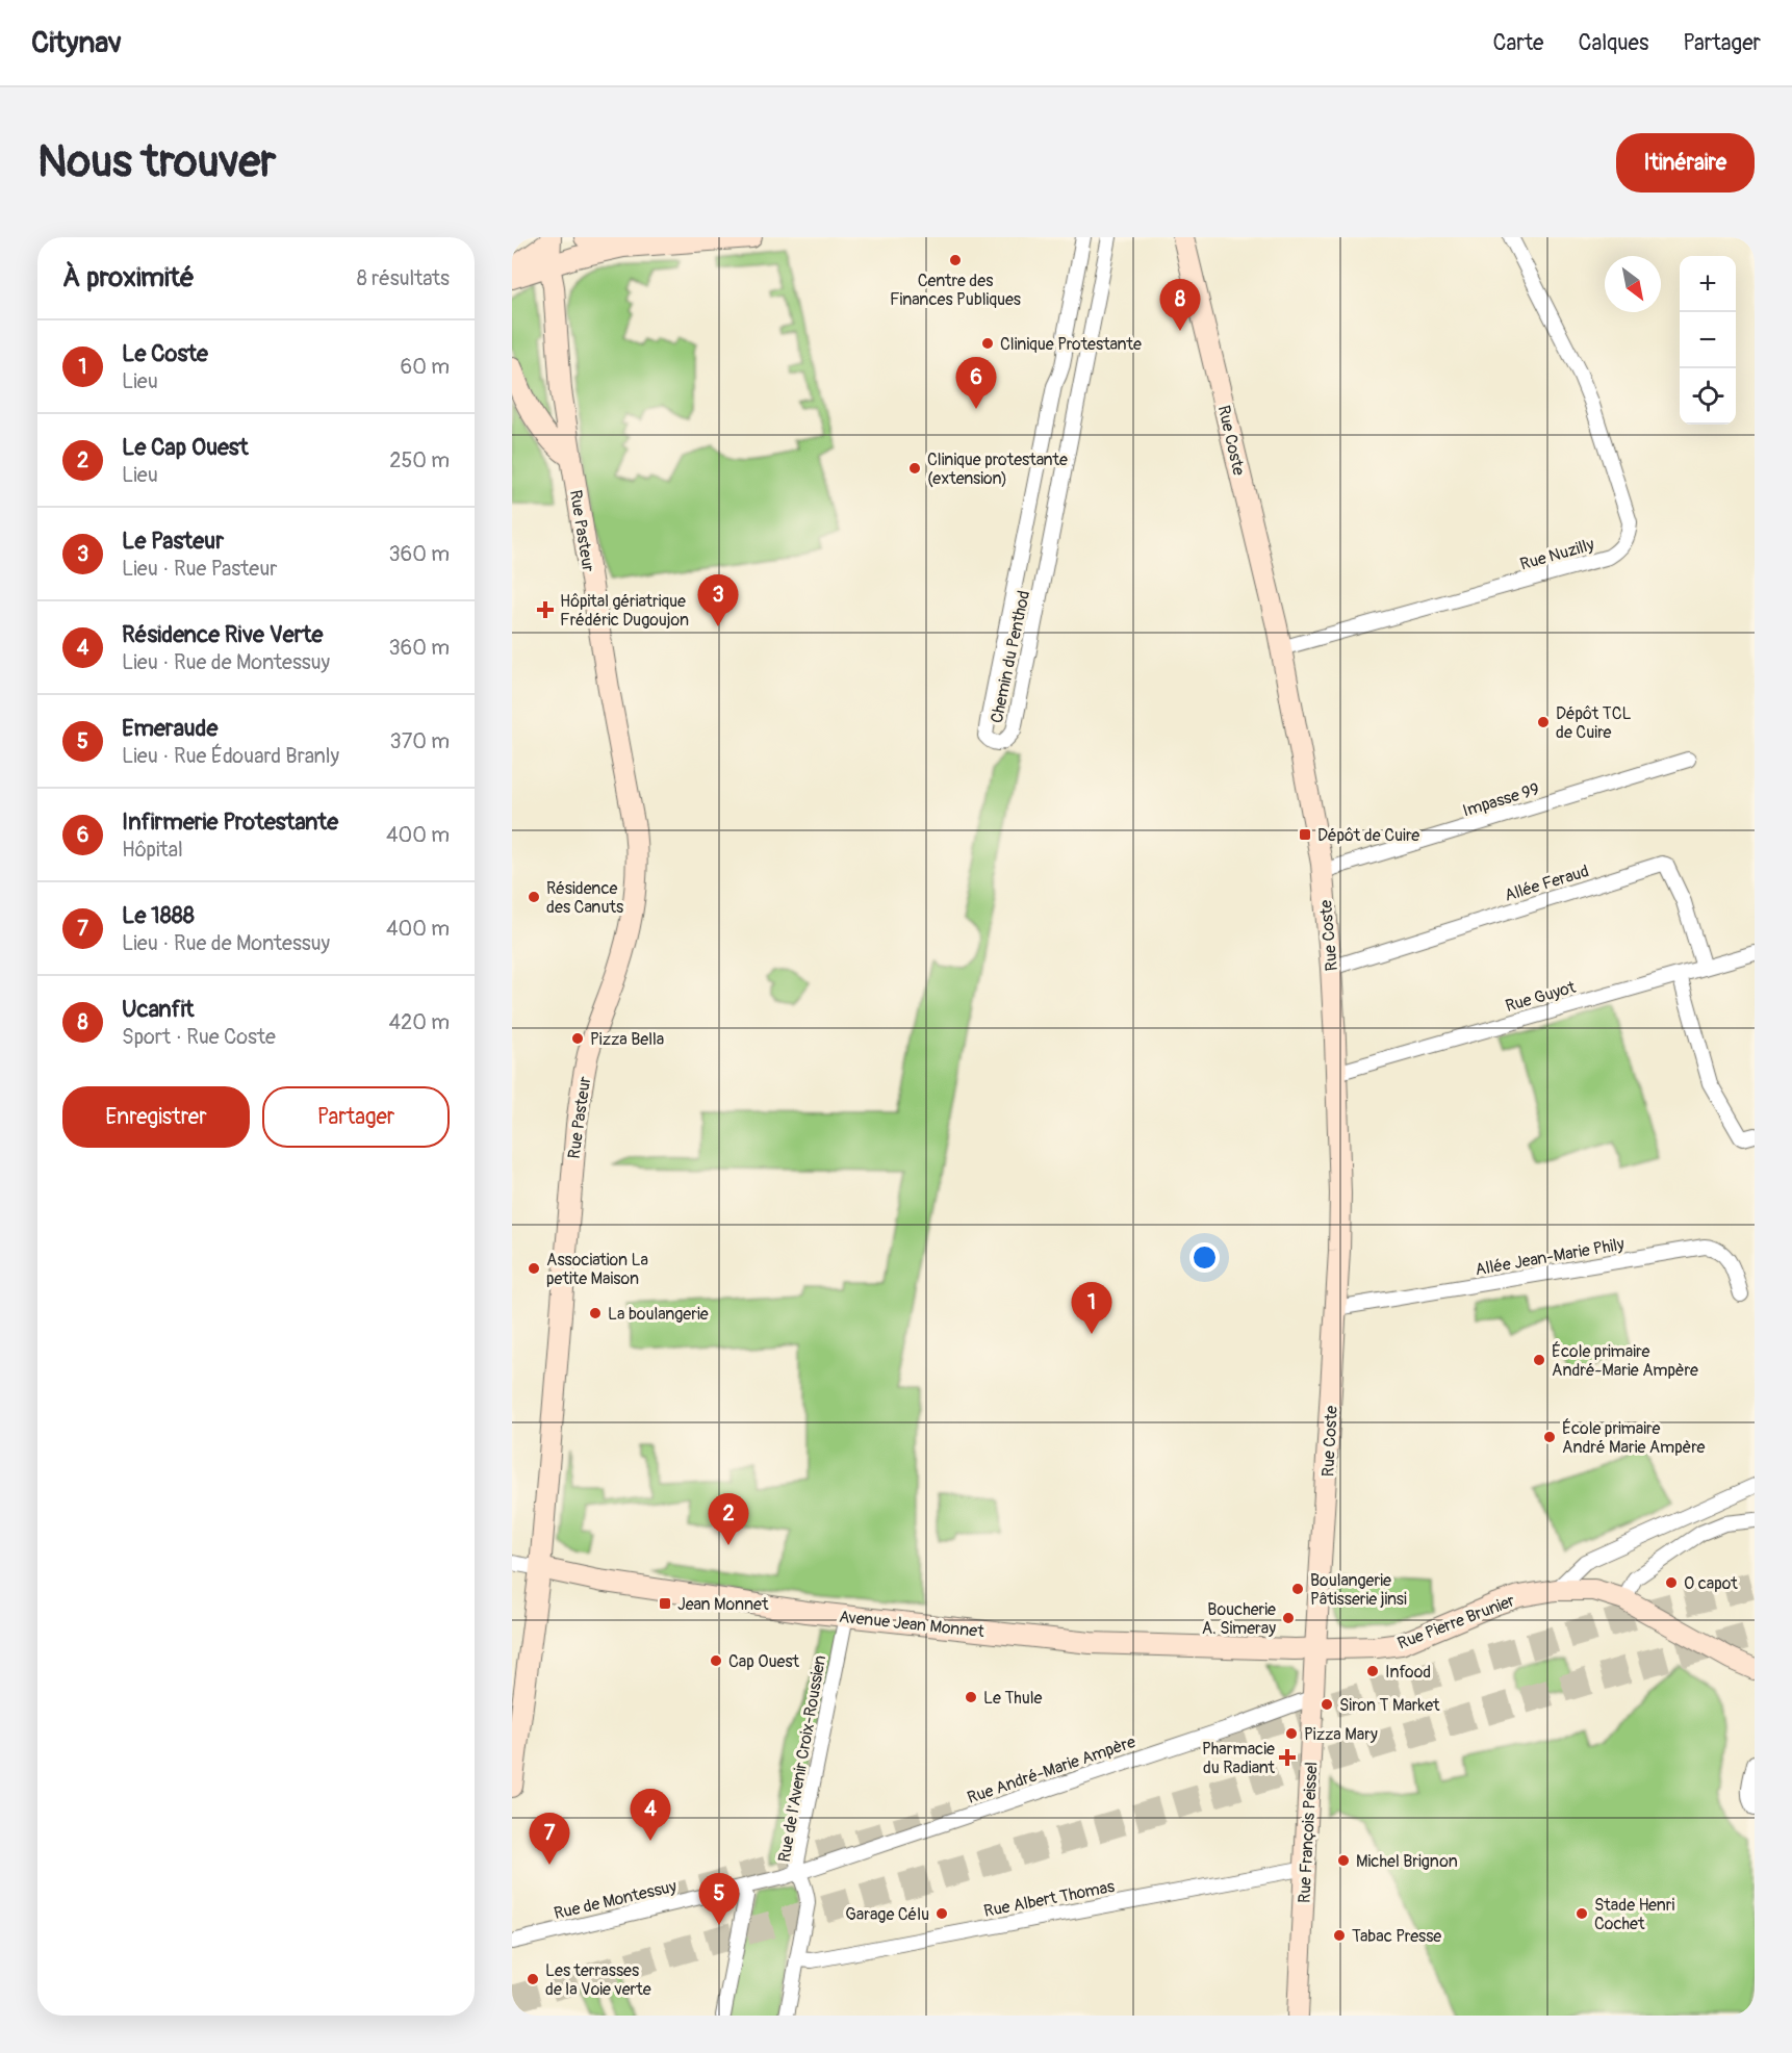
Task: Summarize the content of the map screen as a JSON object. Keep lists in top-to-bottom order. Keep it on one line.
{"streets":{"street":["Rue Coste","Rue Pasteur","Rue Nuzilly","Chemin du Penthod","Impasse 99","Allée Feraud","Rue Guyot","Allée Jean-Marie Phily","Rue Pierre Brunier","Avenue Jean Monnet","Rue de l'Avenir Croix-Roussien","Rue André-Marie Ampère","Rue François Peissel","Rue Albert Thomas","Rue de Montessuy"]},"crossings":[["Rue Coste","Rue Nuzilly"],["Rue Coste","Impasse 99"],["Rue Coste","Allée Feraud"],["Rue Coste","Rue Guyot"],["Rue Coste","Allée Jean-Marie Phily"],["Rue Coste","Rue Pierre Brunier"],["Rue Coste","Avenue Jean Monnet"],["Rue Coste","Rue François Peissel"],["Rue Pasteur","Avenue Jean Monnet"],["Allée Feraud","Rue Guyot"],["Rue Pierre Brunier","Avenue Jean Monnet"],["Rue Pierre Brunier","Rue François Peissel"],["Avenue Jean Monnet","Rue de l'Avenir Croix-Roussien"],["Avenue Jean Monnet","Rue François Peissel"],["Rue de l'Avenir Croix-Roussien","Rue André-Marie Ampère"],["Rue de l'Avenir Croix-Roussien","Rue Albert Thomas"],["Rue de l'Avenir Croix-Roussien","Rue de Montessuy"],["Rue André-Marie Ampère","Rue François Peissel"],["Rue André-Marie Ampère","Rue de Montessuy"],["Rue François Peissel","Rue Albert Thomas"]],"places":{"other":["Centre des Finances Publiques","Clinique Protestante","Clinique protestante (extension)","Dépôt TCL de Cuire","Résidence des Canuts","Pizza Bella","Association La petite Maison","La boulangerie","École primaire André-Marie Ampère","École primaire André Marie Ampère","O capot","Boulangerie Pâtisserie jinsi","Boucherie A. Simeray","Cap Ouest","Infood","Le Thule","Siron T Market","Pizza Mary","Michel Brignon","Garage Célu","Stade Henri Cochet","Tabac Presse","Les terrasses de la Voie verte"],"health":["Hôpital gériatrique Frédéric Dugoujon","Pharmacie du Radiant"],"transit":["Dépôt de Cuire","Jean Monnet"]},"north":"bottom right","page":{"header":"Citynav","nav":["Carte","Calques","Partager"],"buttons":["Itinéraire",["Enregistrer","Partager"]],"title":"Nous trouver","heading":["À proximité","8 résultats"],"map_buttons":["+","−"],"pins":["8","6","3","1","2","4","7","5"],"list":[{"mark":"1","name":"Le Coste","note":"Lieu","value":"60 m"},{"mark":"2","name":"Le Cap Ouest","note":"Lieu","value":"250 m"},{"mark":"3","name":"Le Pasteur","note":"Lieu · Rue Pasteur","value":"360 m"},{"mark":"4","name":"Résidence Rive Verte","note":"Lieu · Rue de Montessuy","value":"360 m"},{"mark":"5","name":"Emeraude","note":"Lieu · Rue Édouard Branly","value":"370 m"},{"mark":"6","name":"Infirmerie Protestante","note":"Hôpital","value":"400 m"},{"mark":"7","name":"Le 1888","note":"Lieu · Rue de Montessuy","value":"400 m"},{"mark":"8","name":"Ucanfit","note":"Sport · Rue Coste","value":"420 m"}]}}
